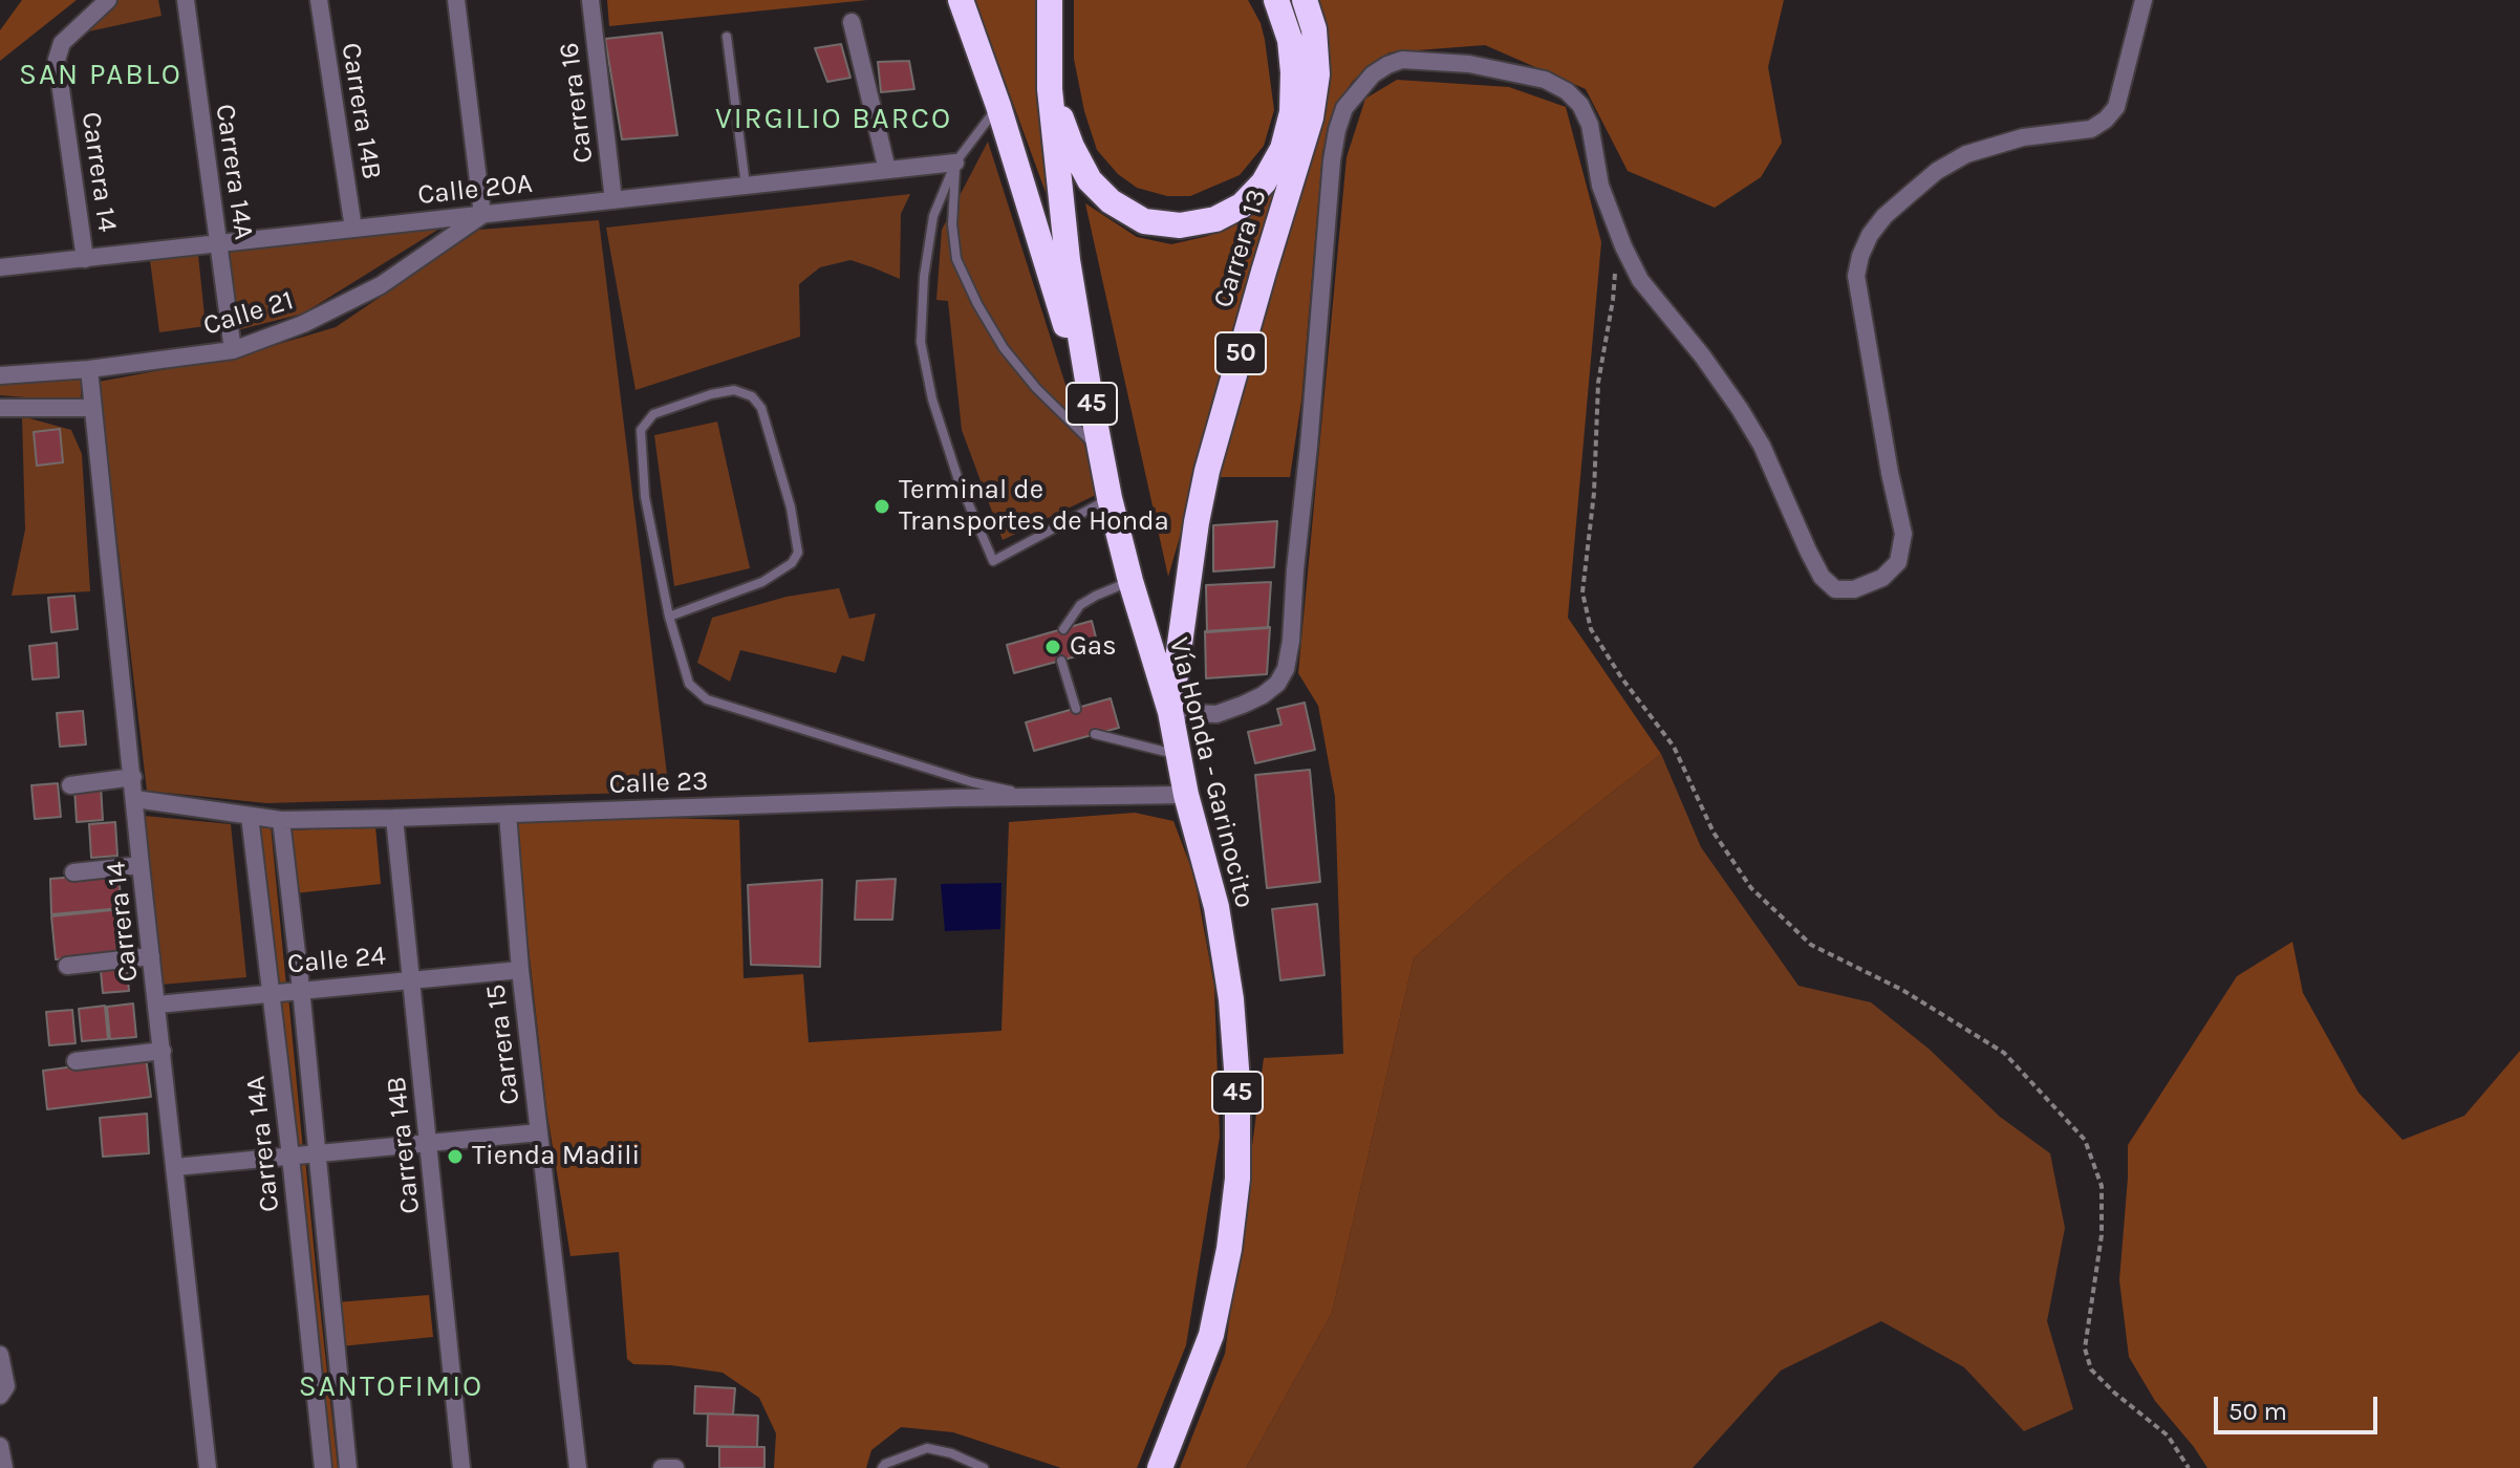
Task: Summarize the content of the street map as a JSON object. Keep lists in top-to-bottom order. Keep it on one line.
{"streets":{"highway":["Carrera 13","50","45","Vía Honda - Garinocito"],"street":["Carrera 16","Carrera 14B","Carrera 14","Carrera 14A","Calle 20A","Calle 21","Calle 23","Calle 24","Carrera 15"]},"crossings":[["Carrera 16","Calle 20A"],["Carrera 14B","Calle 20A"],["Carrera 14B","Calle 23"],["Carrera 14B","Calle 24"],["Carrera 14","Calle 20A"],["Carrera 14","Calle 21"],["Carrera 14","Calle 23"],["Carrera 14","Calle 24"],["Carrera 14A","Calle 20A"],["Carrera 14A","Calle 21"],["Carrera 14A","Calle 23"],["Carrera 14A","Calle 24"],["Calle 20A","Calle 21"],["Carrera 13","Vía Honda - Garinocito"],["Vía Honda - Garinocito","Calle 23"],["Calle 23","Carrera 15"],["Calle 24","Carrera 15"]],"districts":["SAN PABLO","VIRGILIO BARCO","SANTOFIMIO"],"places":["Terminal de Transportes de Honda","Gas","Tienda Madili"],"scale_bar":"50 m"}
